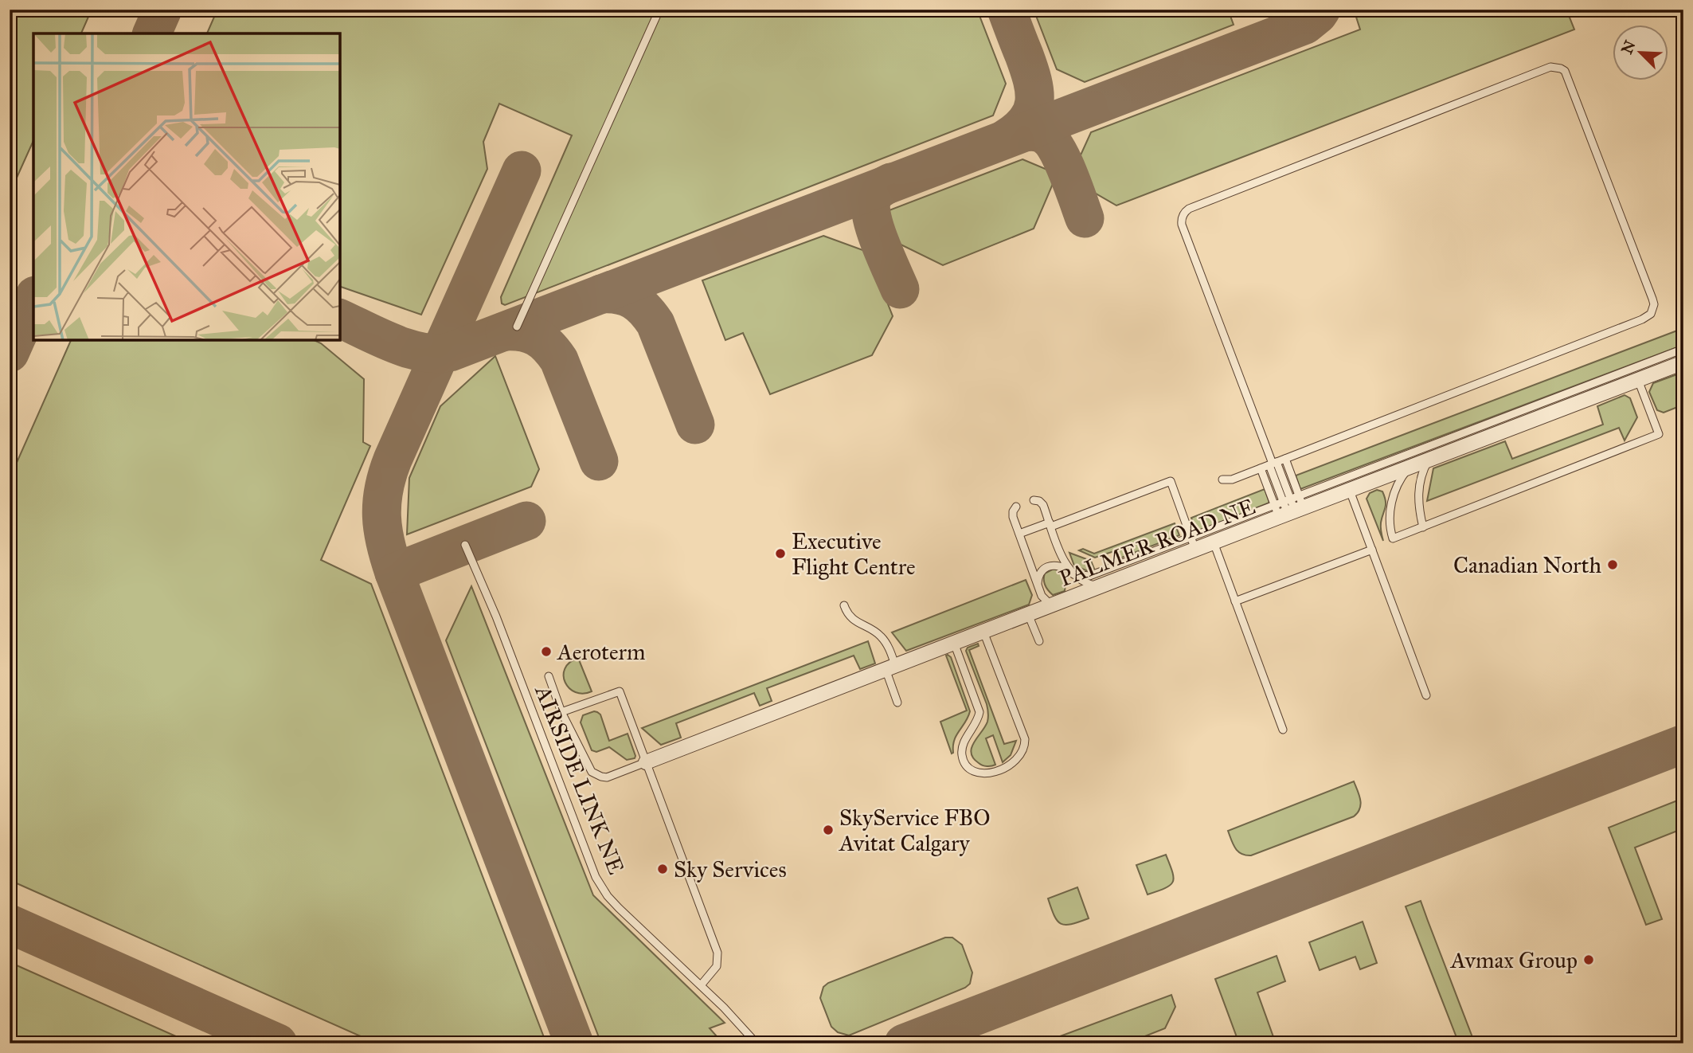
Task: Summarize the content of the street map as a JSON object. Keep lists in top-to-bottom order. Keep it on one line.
{"streets":{"street":["PALMER ROAD NE"],"lane":["AIRSIDE LINK NE"]},"places":["Executive Flight Centre","Canadian North","Aeroterm","SkyService FBO Avitat Calgary","Sky Services","Avmax Group"],"north":"top left"}
